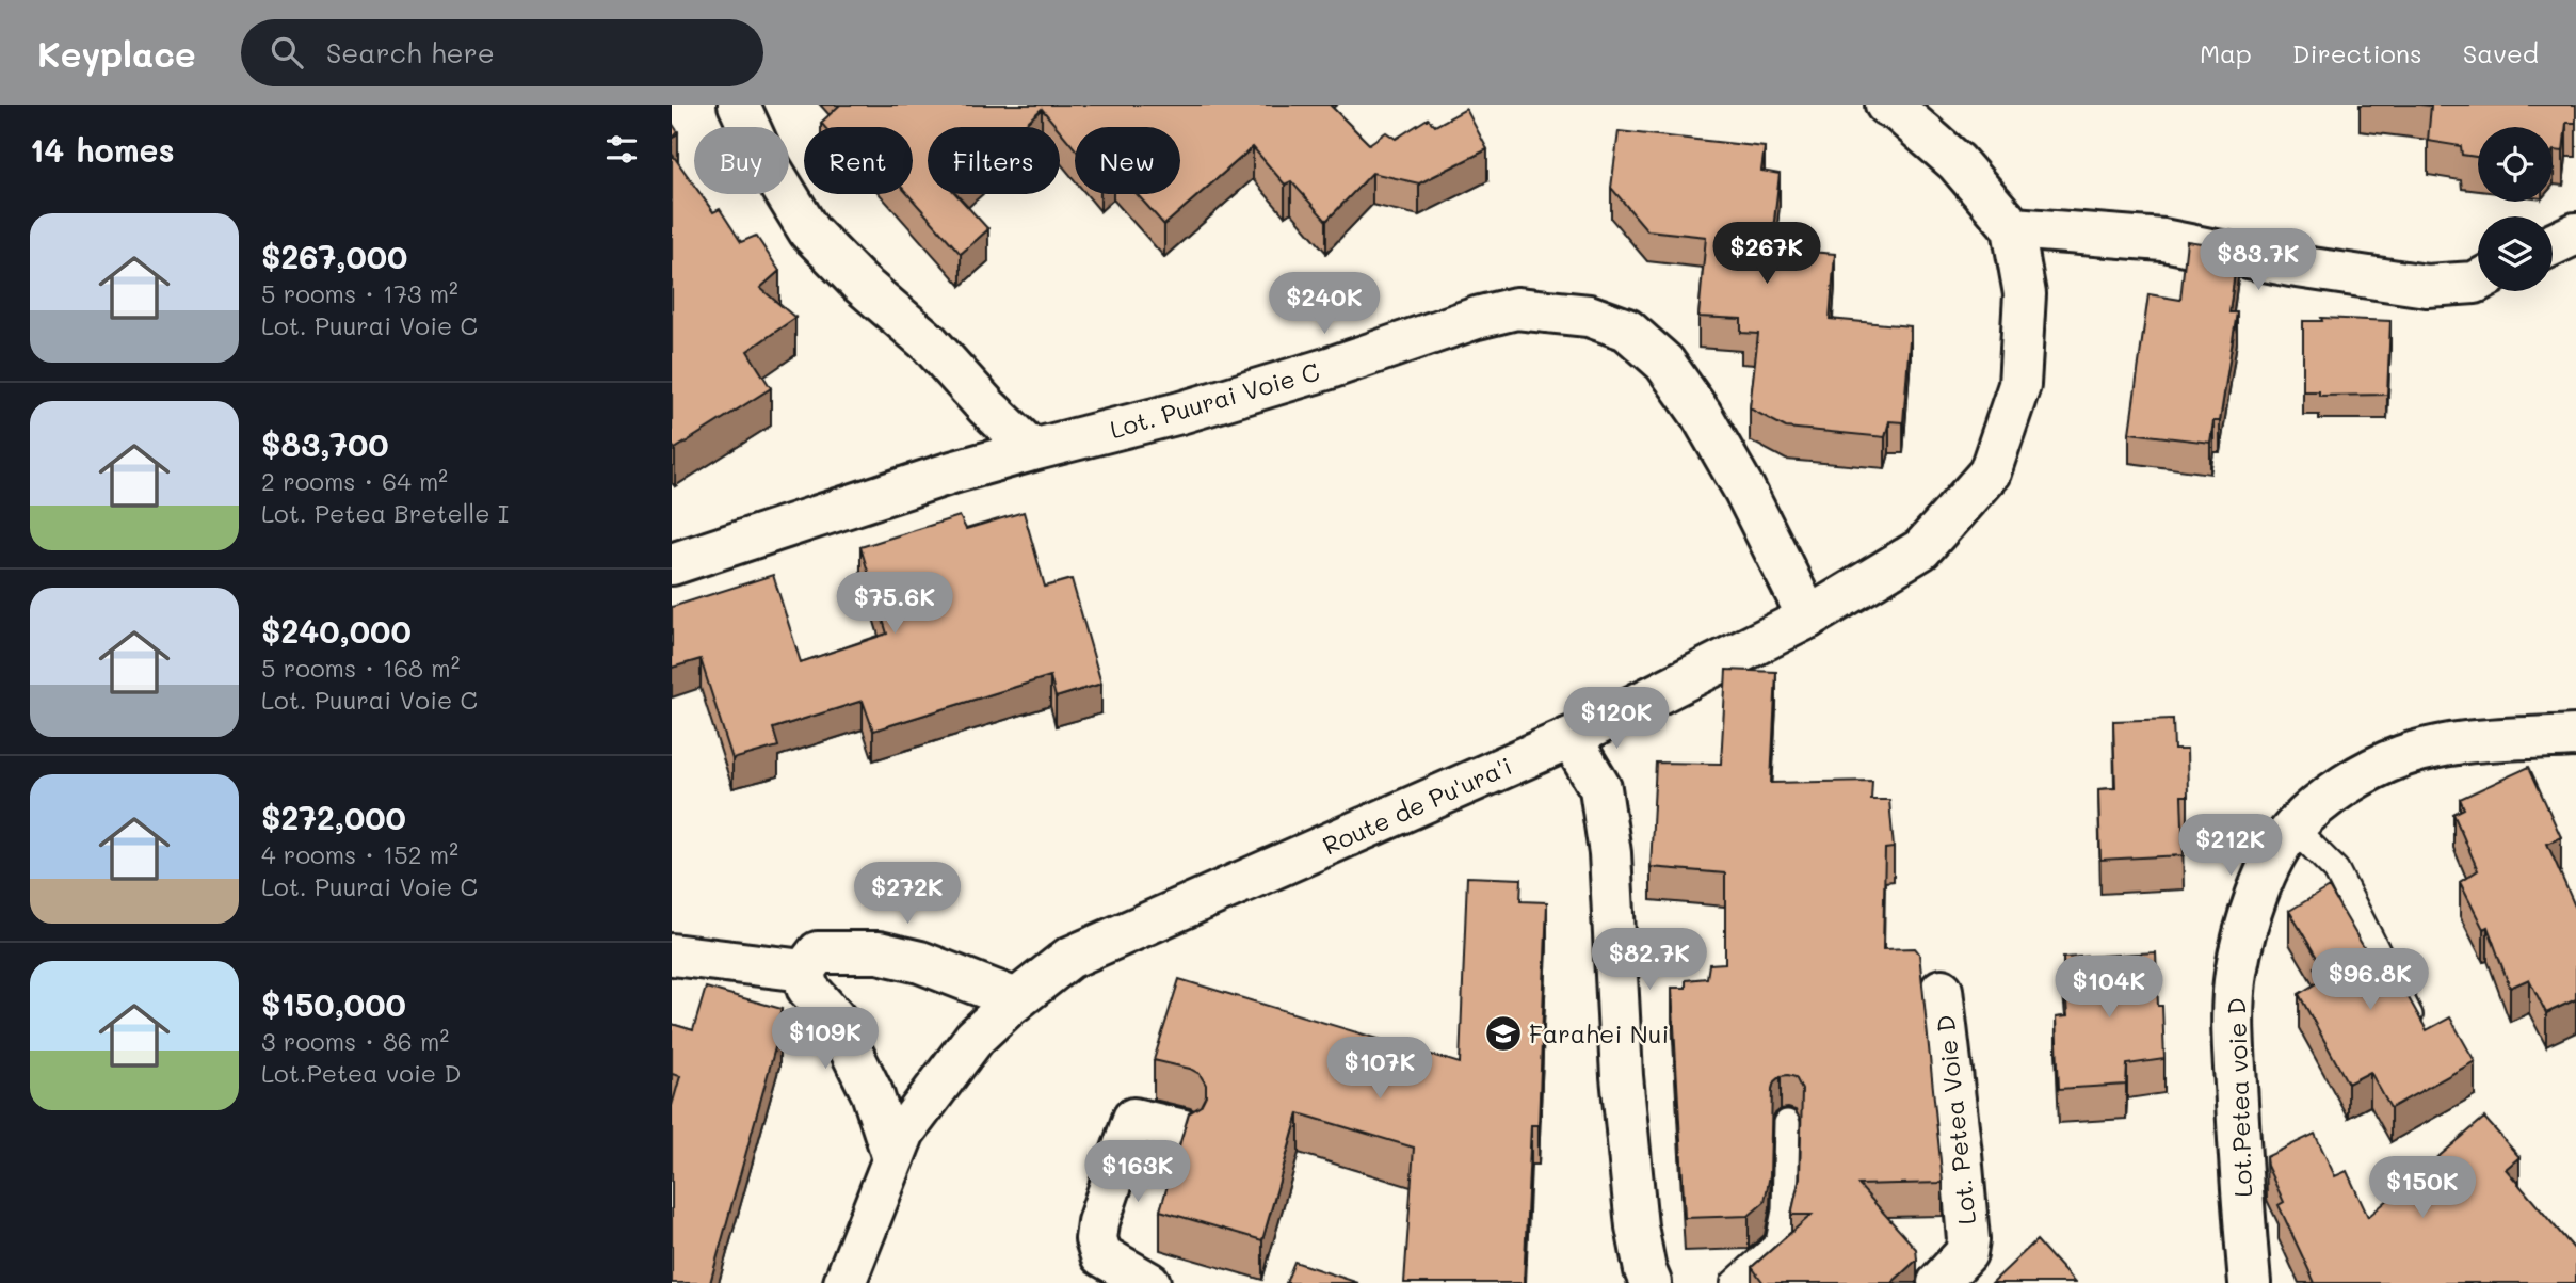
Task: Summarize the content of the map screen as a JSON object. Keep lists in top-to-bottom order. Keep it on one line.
{"streets":{"street":["Lot. Puurai Voie C","Route de Pu'ura'i","Lot.Petea voie D","Lot. Petea Voie D"]},"crossings":[["Lot. Puurai Voie C","Route de Pu'ura'i"]],"places":{"school or university":["Farahei Nui"]},"page":{"header":"Keyplace","search":"Search here","nav":["Map","Directions","Saved"],"heading":"14 homes","chip":["Buy","Rent","Filters","New"],"list":[{"name":"$267,000","note":"5 rooms · 173 m² · Lot. Puurai Voie C"},{"name":"$83,700","note":"2 rooms · 64 m² · Lot. Petea Bretelle I"},{"name":"$240,000","note":"5 rooms · 168 m² · Lot. Puurai Voie C"},{"name":"$272,000","note":"4 rooms · 152 m² · Lot. Puurai Voie C"},{"name":"$150,000","note":"3 rooms · 86 m² · Lot.Petea voie D"}],"price":["$267K","$83.7K","$240K","$75.6K","$120K","$212K","$272K","$82.7K","$96.8K","$104K","$109K","$107K","$163K","$150K"]}}
